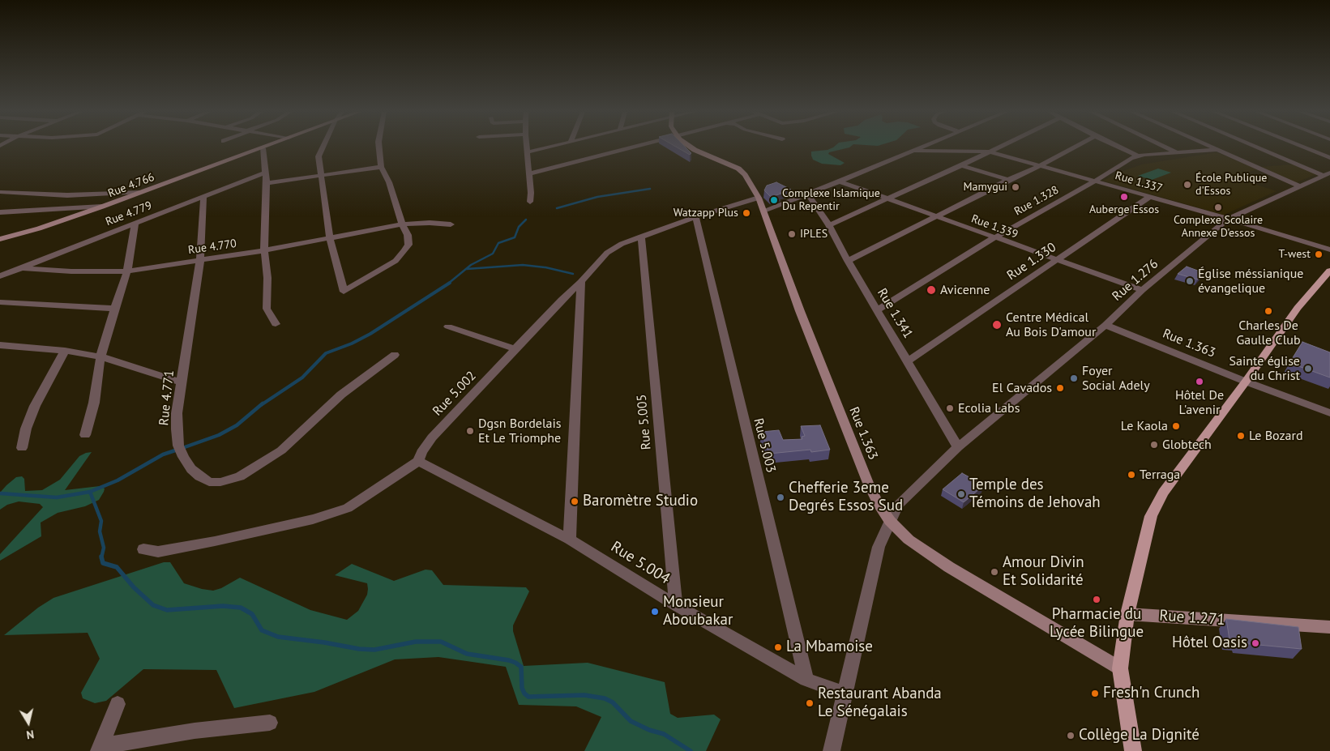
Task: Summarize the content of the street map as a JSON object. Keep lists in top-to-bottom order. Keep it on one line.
{"streets":{"main road":["Rue 4.766","Rue 1.363","Rue 1.271"],"street":["Rue 1.337","Rue 1.328","Rue 4.779","Rue 1.339","Rue 4.770","Rue 1.330","Rue 1.276","Rue 1.341","Rue 5.002","Rue 4.771","Rue 5.005","Rue 5.003","Rue 5.004"]},"crossings":[["Rue 1.337","Rue 1.328"],["Rue 1.337","Rue 1.330"],["Rue 1.337","Rue 1.276"],["Rue 1.328","Rue 1.339"],["Rue 1.328","Rue 1.341"],["Rue 4.779","Rue 4.770"],["Rue 4.779","Rue 4.771"],["Rue 1.339","Rue 1.330"],["Rue 1.339","Rue 1.276"],["Rue 4.770","Rue 4.771"],["Rue 1.330","Rue 1.341"],["Rue 1.276","Rue 1.341"],["Rue 1.276","Rue 1.363"],["Rue 1.276","Rue 5.004"],["Rue 1.363","Rue 5.002"],["Rue 5.002","Rue 5.005"],["Rue 5.002","Rue 5.003"],["Rue 5.002","Rue 5.004"],["Rue 5.005","Rue 5.004"],["Rue 5.003","Rue 5.004"]],"places":["École Publique d'Essos","Mamygui","Auberge Essos","Complexe Islamique Du Repentir","Complexe Scolaire Annexe D'essos","Watzapp Plus","IPLES","T-west","Église méssianique évangelique","Avicenne","Charles De Gaulle Club","Centre Médical Au Bois D'amour","Sainte église du Christ","Foyer Social Adely","Hôtel De L'avenir","El Cavados","Ecolia Labs","Le Kaola","Dgsn Bordelais Et Le Triomphe","Le Bozard","Globtech","Terraga","Temple des Témoins de Jehovah","Chefferie 3eme Degrés Essos Sud","Baromètre Studio","Amour Divin Et Solidarité","Pharmacie du Lycée Bilingue","Monsieur Aboubakar","Hôtel Oasis","La Mbamoise","Fresh'n Crunch","Restaurant Abanda Le Sénégalais","Collège La Dignité"],"north":"bottom"}
